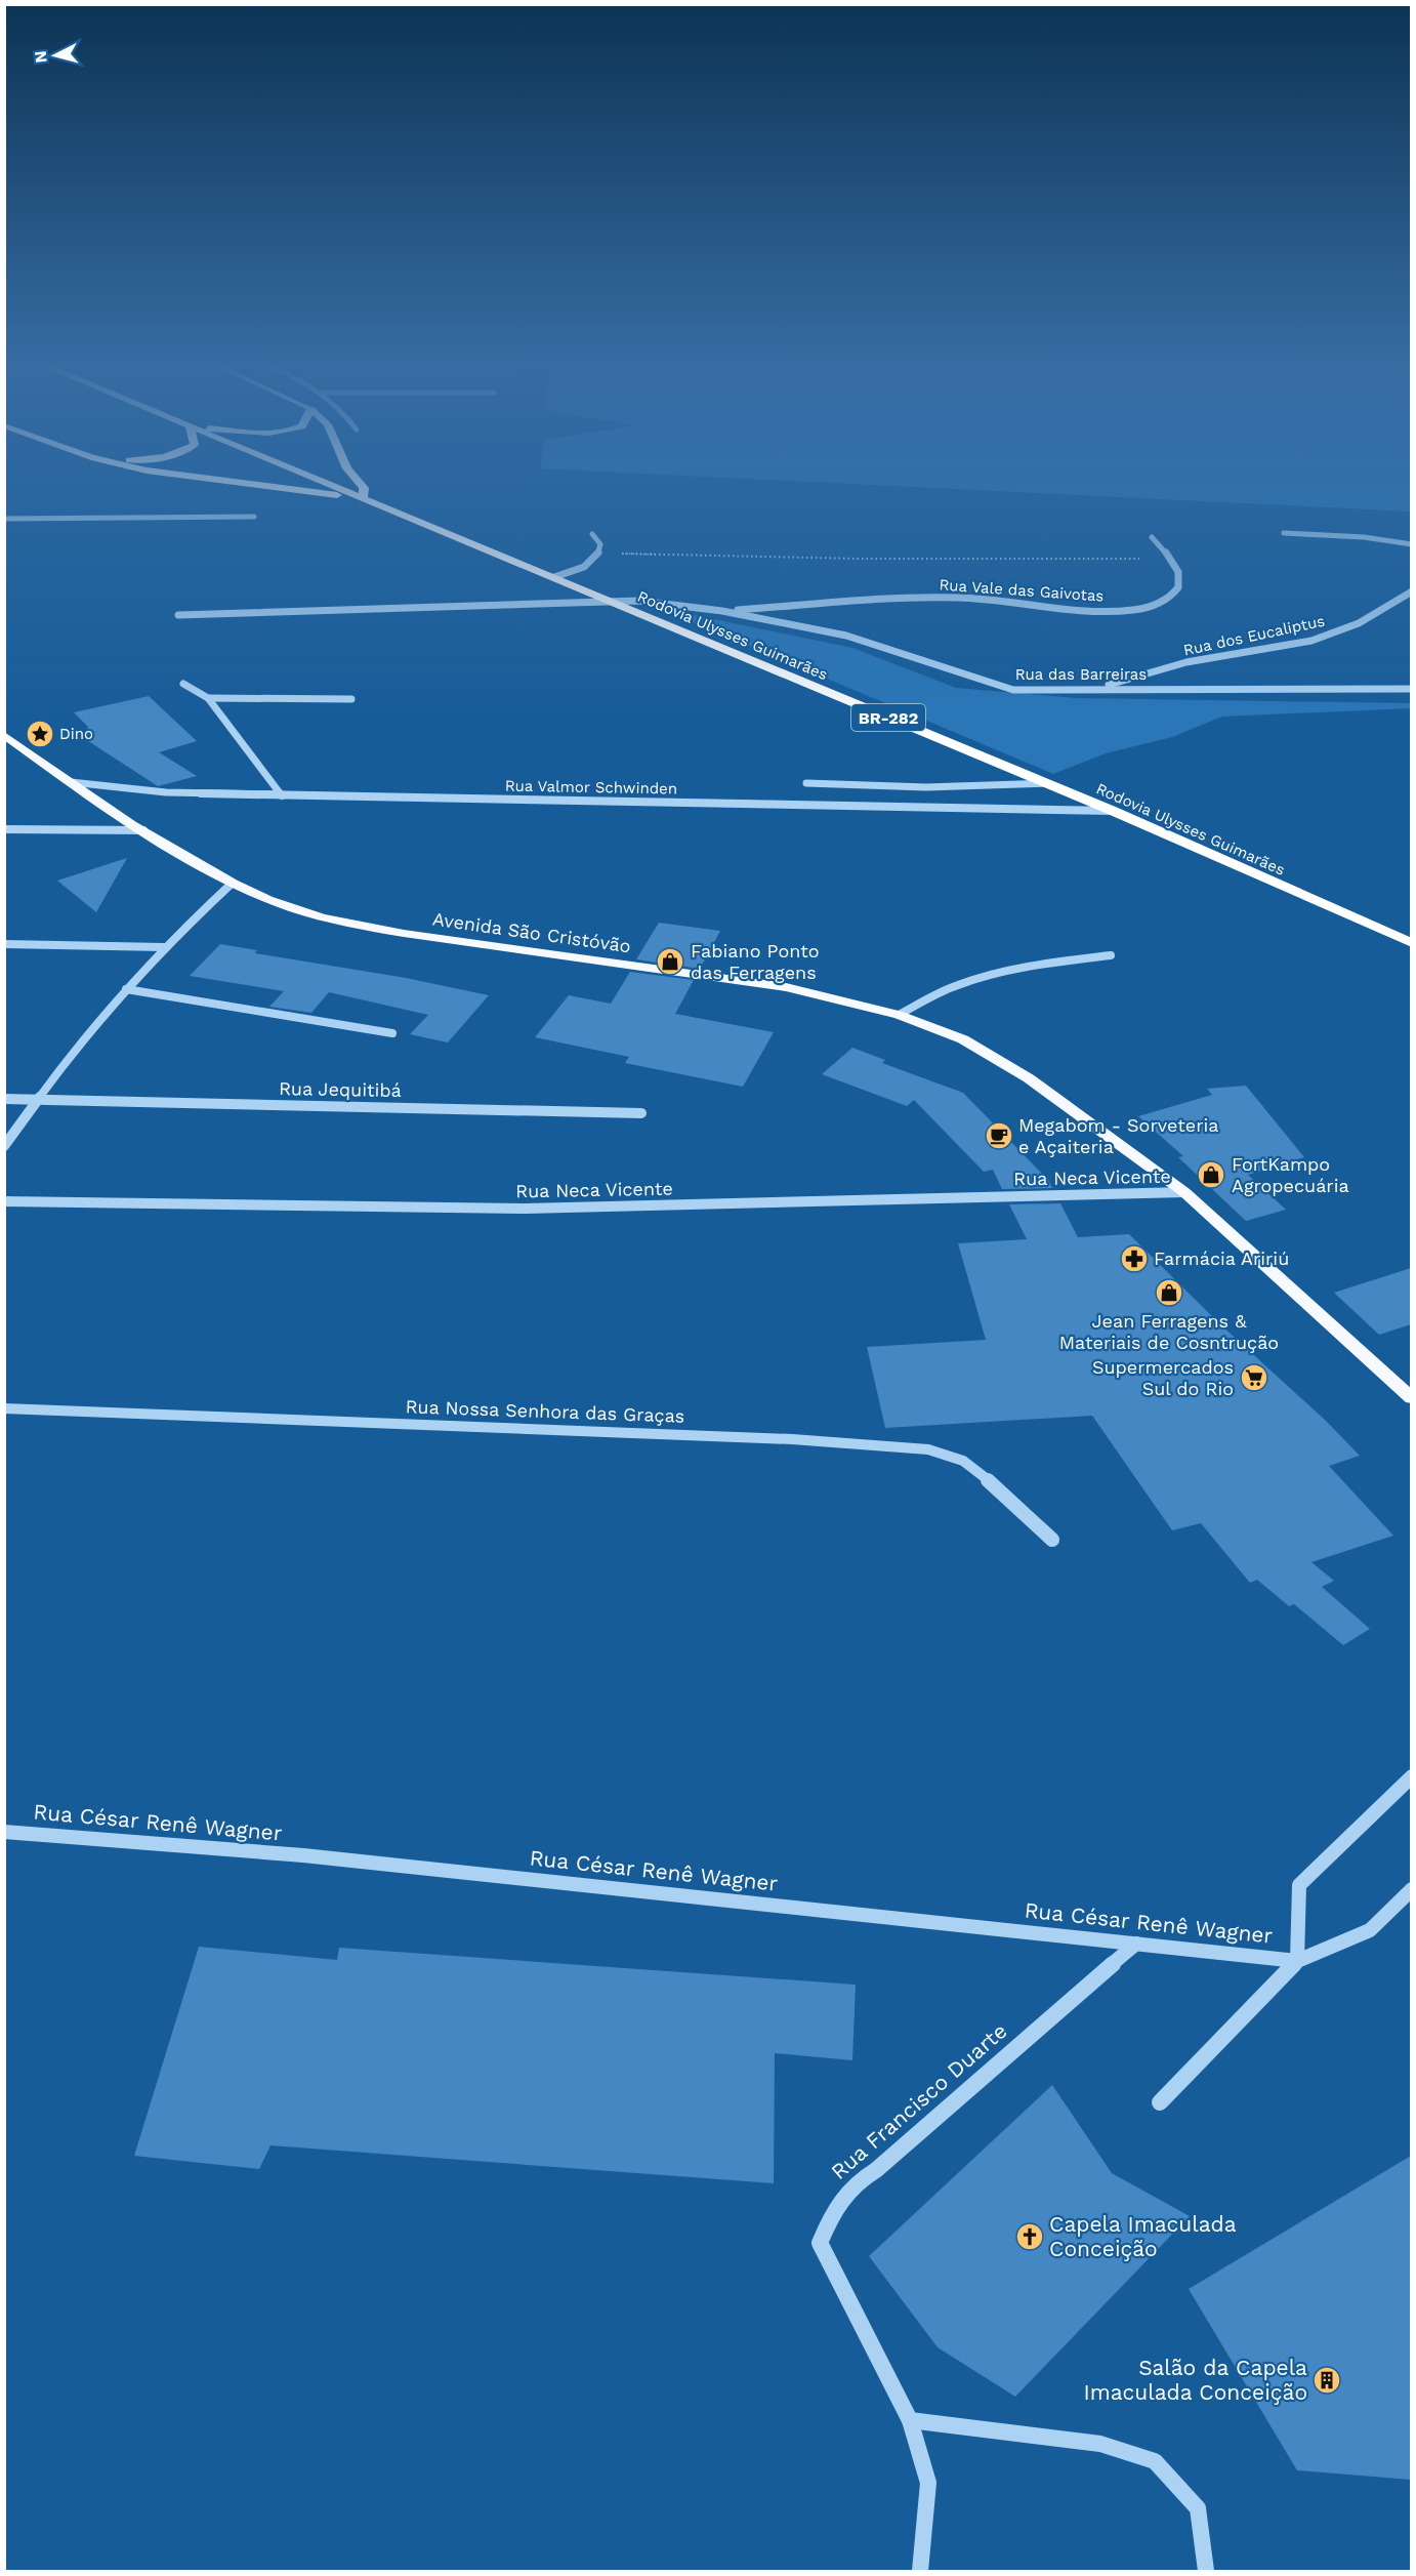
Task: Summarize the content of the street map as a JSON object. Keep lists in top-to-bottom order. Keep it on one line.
{"streets":{"highway":["Rodovia Ulysses Guimarães","BR-282"],"main road":["Avenida São Cristóvão"],"street":["Rua Vale das Gaivotas","Rua dos Eucaliptus","Rua das Barreiras","Rua Valmor Schwinden","Rua Jequitibá","Rua Neca Vicente","Rua Nossa Senhora das Graças","Rua César Renê Wagner","Rua Francisco Duarte"]},"crossings":[["Rua Vale das Gaivotas","Rua das Barreiras"],["Rodovia Ulysses Guimarães","Rua das Barreiras"],["Rodovia Ulysses Guimarães","Rua Valmor Schwinden"],["Rua dos Eucaliptus","Rua das Barreiras"],["Rua Valmor Schwinden","Avenida São Cristóvão"],["Avenida São Cristóvão","Rua Neca Vicente"],["Rua César Renê Wagner","Rua Francisco Duarte"]],"places":{"place":["Dino"],"shop":["Fabiano Ponto das Ferragens","FortKampo Agropecuária","Jean Ferragens & Materiais de Cosntrução"],"cafe":["Megabom - Sorveteria e Açaiteria"],"pharmacy":["Farmácia Aririú"],"supermarket":["Supermercados Sul do Rio"],"church":["Capela Imaculada Conceição"],"building":["Salão da Capela Imaculada Conceição"]},"north":"left"}
